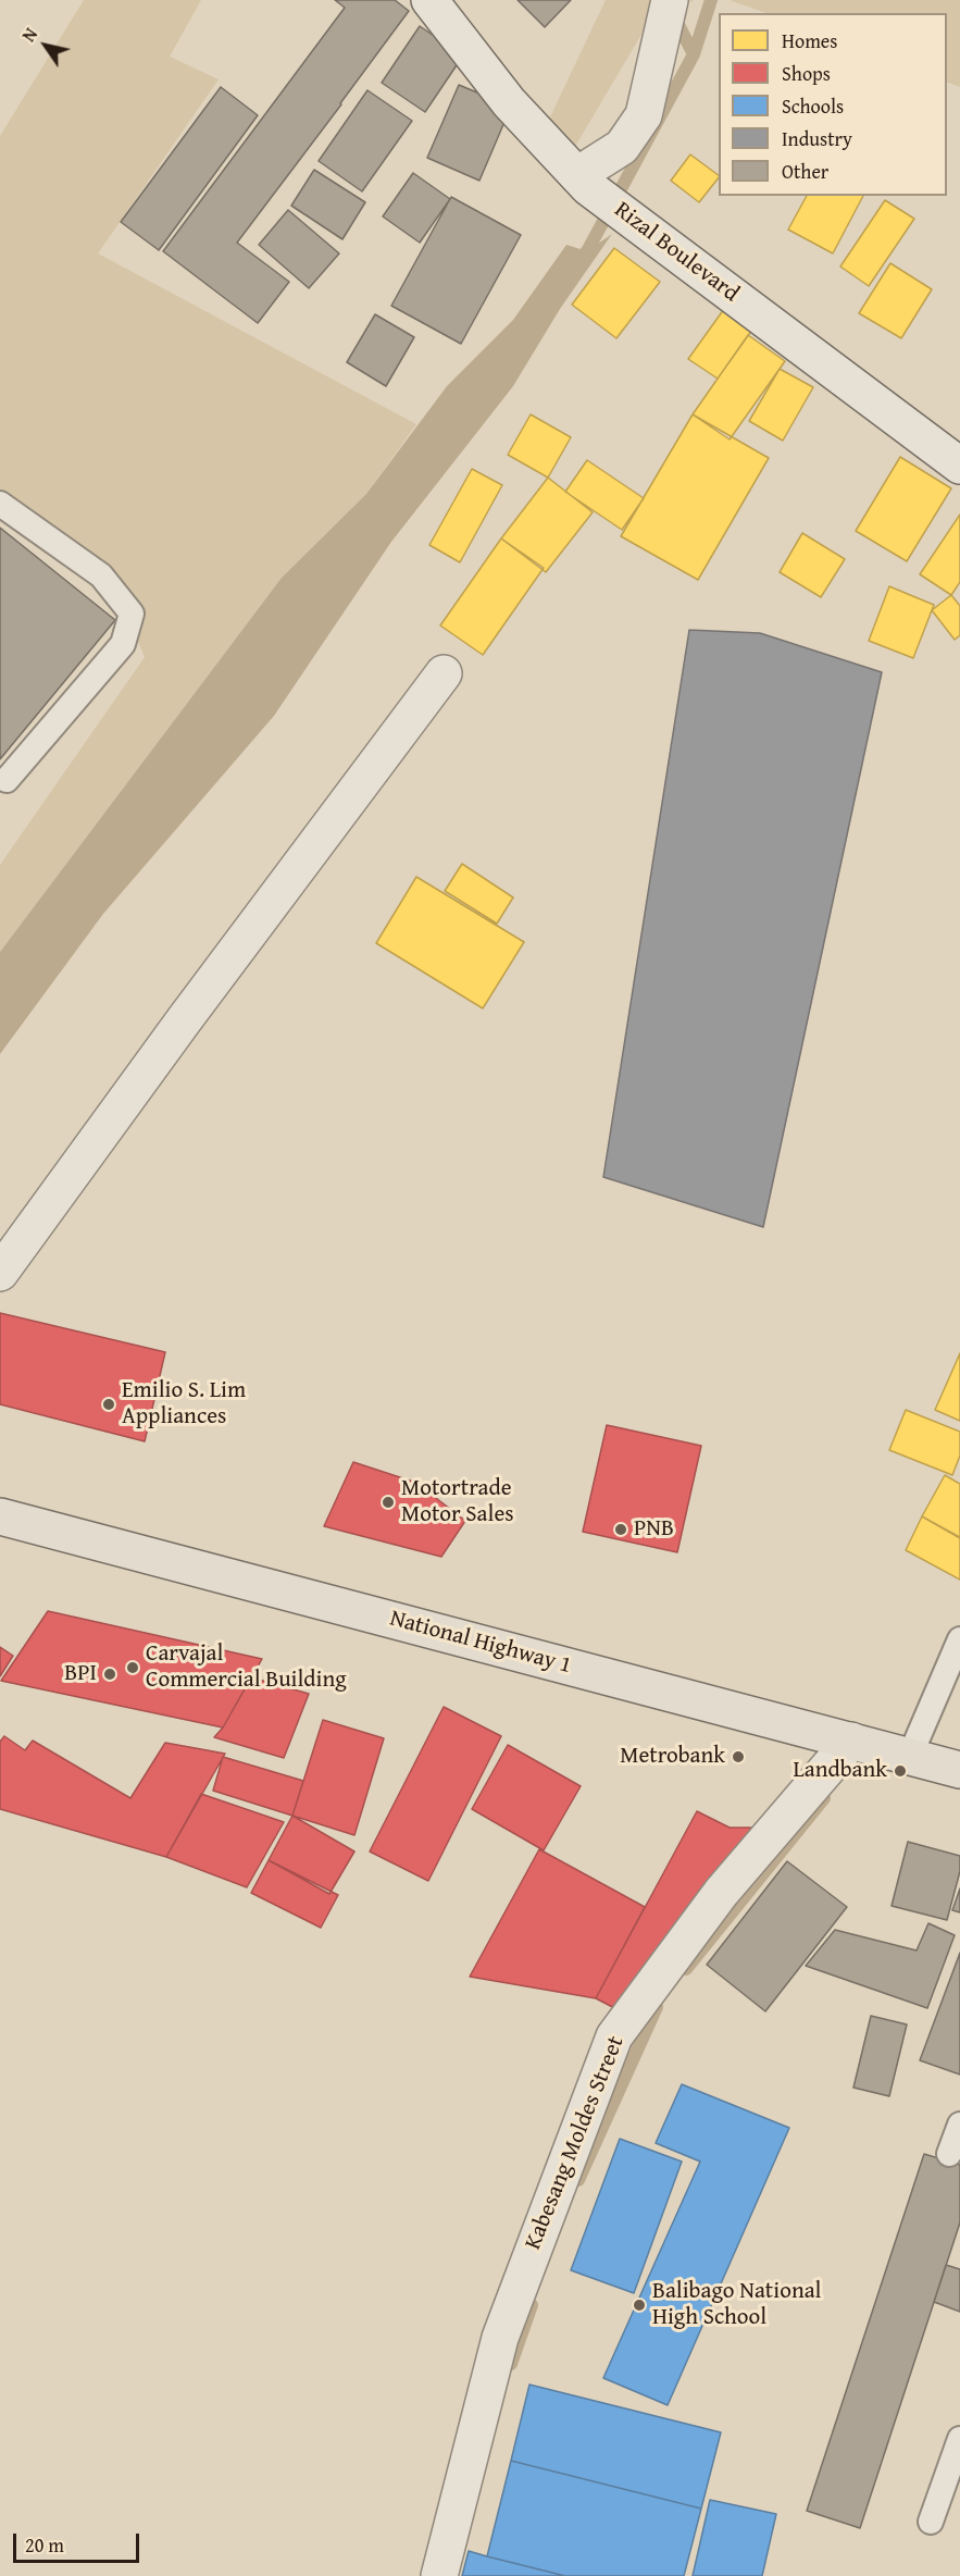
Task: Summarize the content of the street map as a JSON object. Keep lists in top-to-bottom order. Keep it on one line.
{"streets":{"highway":["National Highway 1"],"street":["Rizal Boulevard","Kabesang Moldes Street"]},"crossings":[["National Highway 1","Kabesang Moldes Street"]],"places":["Emilio S. Lim Appliances","Motortrade Motor Sales","PNB","Carvajal Commercial Building","BPI","Metrobank","Landbank","Balibago National High School"],"legend":["Homes","Shops","Schools","Industry","Other"],"scale_bar":"20 m","north":"top left"}
